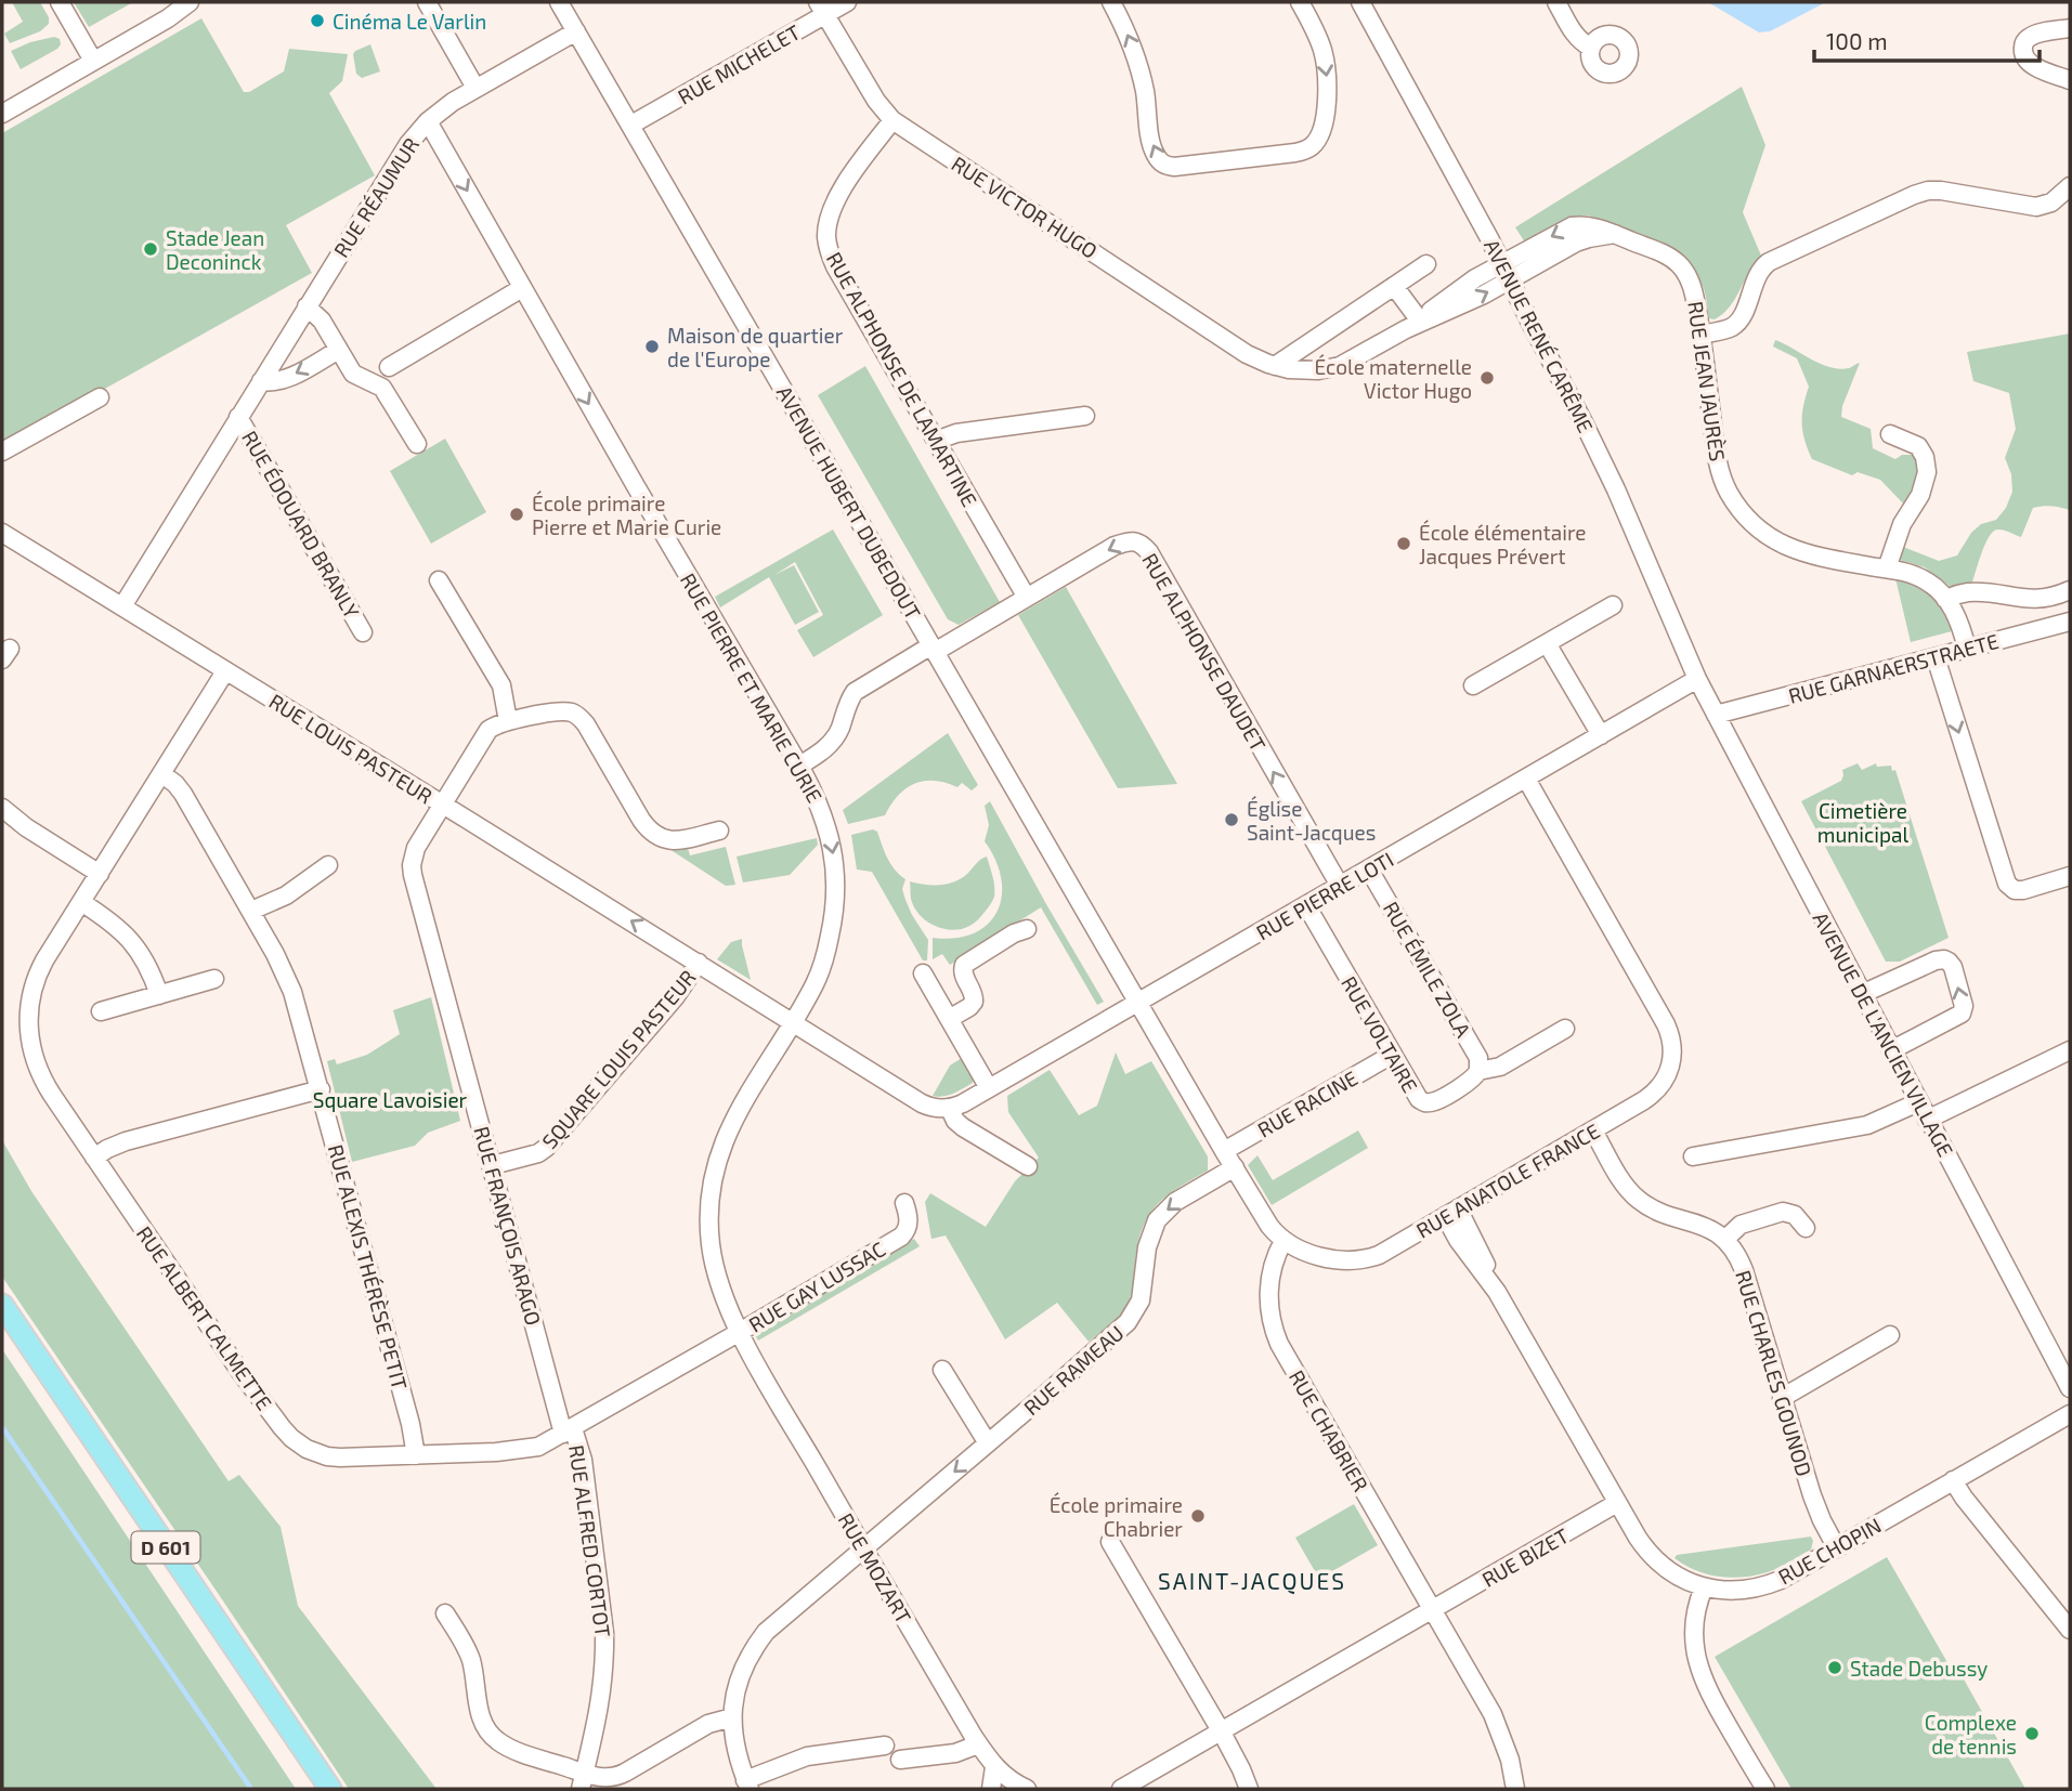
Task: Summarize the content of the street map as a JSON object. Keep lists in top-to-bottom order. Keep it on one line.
{"streets":{"main road":["D 601"],"street":["RUE MICHELET","RUE RÉAUMUR","RUE VICTOR HUGO","AVENUE RENÉ CARÊME","RUE ALPHONSE DE LAMARTINE","RUE JEAN JAURÈS","AVENUE HUBERT DUBEDOUT","RUE ÉDOUARD BRANLY","RUE ALPHONSE DAUDET","RUE GARNAERSTRAETE","RUE PIERRE ET MARIE CURIE","RUE LOUIS PASTEUR","RUE PIERRE LOTI","RUE ÉMILE ZOLA","RUE VOLTAIRE","AVENUE DE L'ANCIEN VILLAGE","SQUARE LOUIS PASTEUR","RUE RACINE","RUE ANATOLE FRANCE","RUE FRANÇOIS ARAGO","RUE ALEXIS THÉRÈSE PETIT","RUE GAY LUSSAC","RUE ALBERT CALMETTE","RUE RAMEAU","RUE CHARLES GOUNOD","RUE CHABRIER","RUE ALFRED CORTOT","RUE CHOPIN","RUE BIZET","RUE MOZART"]},"crossings":[["RUE MICHELET","RUE VICTOR HUGO"],["RUE MICHELET","AVENUE HUBERT DUBEDOUT"],["RUE RÉAUMUR","AVENUE HUBERT DUBEDOUT"],["RUE RÉAUMUR","RUE ÉDOUARD BRANLY"],["RUE RÉAUMUR","RUE PIERRE ET MARIE CURIE"],["RUE RÉAUMUR","RUE LOUIS PASTEUR"],["RUE VICTOR HUGO","AVENUE RENÉ CARÊME"],["RUE VICTOR HUGO","RUE ALPHONSE DE LAMARTINE"],["RUE VICTOR HUGO","RUE JEAN JAURÈS"],["AVENUE RENÉ CARÊME","RUE JEAN JAURÈS"],["AVENUE RENÉ CARÊME","RUE PIERRE LOTI"],["AVENUE RENÉ CARÊME","AVENUE DE L'ANCIEN VILLAGE"],["RUE ALPHONSE DE LAMARTINE","RUE ALPHONSE DAUDET"],["RUE JEAN JAURÈS","RUE GARNAERSTRAETE"],["AVENUE HUBERT DUBEDOUT","RUE ALPHONSE DAUDET"],["AVENUE HUBERT DUBEDOUT","RUE PIERRE LOTI"],["AVENUE HUBERT DUBEDOUT","RUE ANATOLE FRANCE"],["RUE ALPHONSE DAUDET","RUE PIERRE ET MARIE CURIE"],["RUE ALPHONSE DAUDET","RUE PIERRE LOTI"],["RUE GARNAERSTRAETE","AVENUE DE L'ANCIEN VILLAGE"],["RUE PIERRE ET MARIE CURIE","RUE LOUIS PASTEUR"],["RUE PIERRE ET MARIE CURIE","RUE GAY LUSSAC"],["RUE PIERRE ET MARIE CURIE","RUE ALBERT CALMETTE"],["RUE PIERRE ET MARIE CURIE","RUE MOZART"],["RUE LOUIS PASTEUR","RUE PIERRE LOTI"],["RUE LOUIS PASTEUR","SQUARE LOUIS PASTEUR"],["RUE LOUIS PASTEUR","RUE FRANÇOIS ARAGO"],["RUE LOUIS PASTEUR","RUE ALBERT CALMETTE"],["RUE PIERRE LOTI","RUE ÉMILE ZOLA"],["RUE PIERRE LOTI","RUE VOLTAIRE"],["RUE PIERRE LOTI","AVENUE DE L'ANCIEN VILLAGE"],["RUE PIERRE LOTI","RUE ANATOLE FRANCE"],["RUE ÉMILE ZOLA","RUE VOLTAIRE"],["RUE VOLTAIRE","RUE RACINE"],["SQUARE LOUIS PASTEUR","RUE FRANÇOIS ARAGO"],["RUE RACINE","RUE ANATOLE FRANCE"],["RUE ANATOLE FRANCE","RUE RAMEAU"],["RUE ANATOLE FRANCE","RUE CHARLES GOUNOD"],["RUE ANATOLE FRANCE","RUE CHABRIER"],["RUE ANATOLE FRANCE","RUE CHOPIN"],["RUE FRANÇOIS ARAGO","RUE ALBERT CALMETTE"],["RUE FRANÇOIS ARAGO","RUE ALFRED CORTOT"],["RUE ALEXIS THÉRÈSE PETIT","RUE ALBERT CALMETTE"],["RUE GAY LUSSAC","RUE ALBERT CALMETTE"],["RUE GAY LUSSAC","RUE MOZART"],["RUE ALBERT CALMETTE","RUE ALFRED CORTOT"],["RUE ALBERT CALMETTE","RUE MOZART"],["RUE RAMEAU","RUE MOZART"],["RUE CHARLES GOUNOD","RUE CHOPIN"],["RUE CHABRIER","RUE BIZET"],["RUE CHOPIN","RUE BIZET"]],"one_way":["RUE ALPHONSE DAUDET","RUE PIERRE ET MARIE CURIE","RUE RAMEAU"],"districts":["SAINT-JACQUES"],"parks":["Cimetière municipal","Square Lavoisier"],"places":["Cinéma Le Varlin","Stade Jean Deconinck","Maison de quartier de l'Europe","École maternelle Victor Hugo","École primaire Pierre et Marie Curie","École élémentaire Jacques Prévert","Église Saint-Jacques","École primaire Chabrier","Stade Debussy","Complexe de tennis"],"scale_bar":"100 m"}
